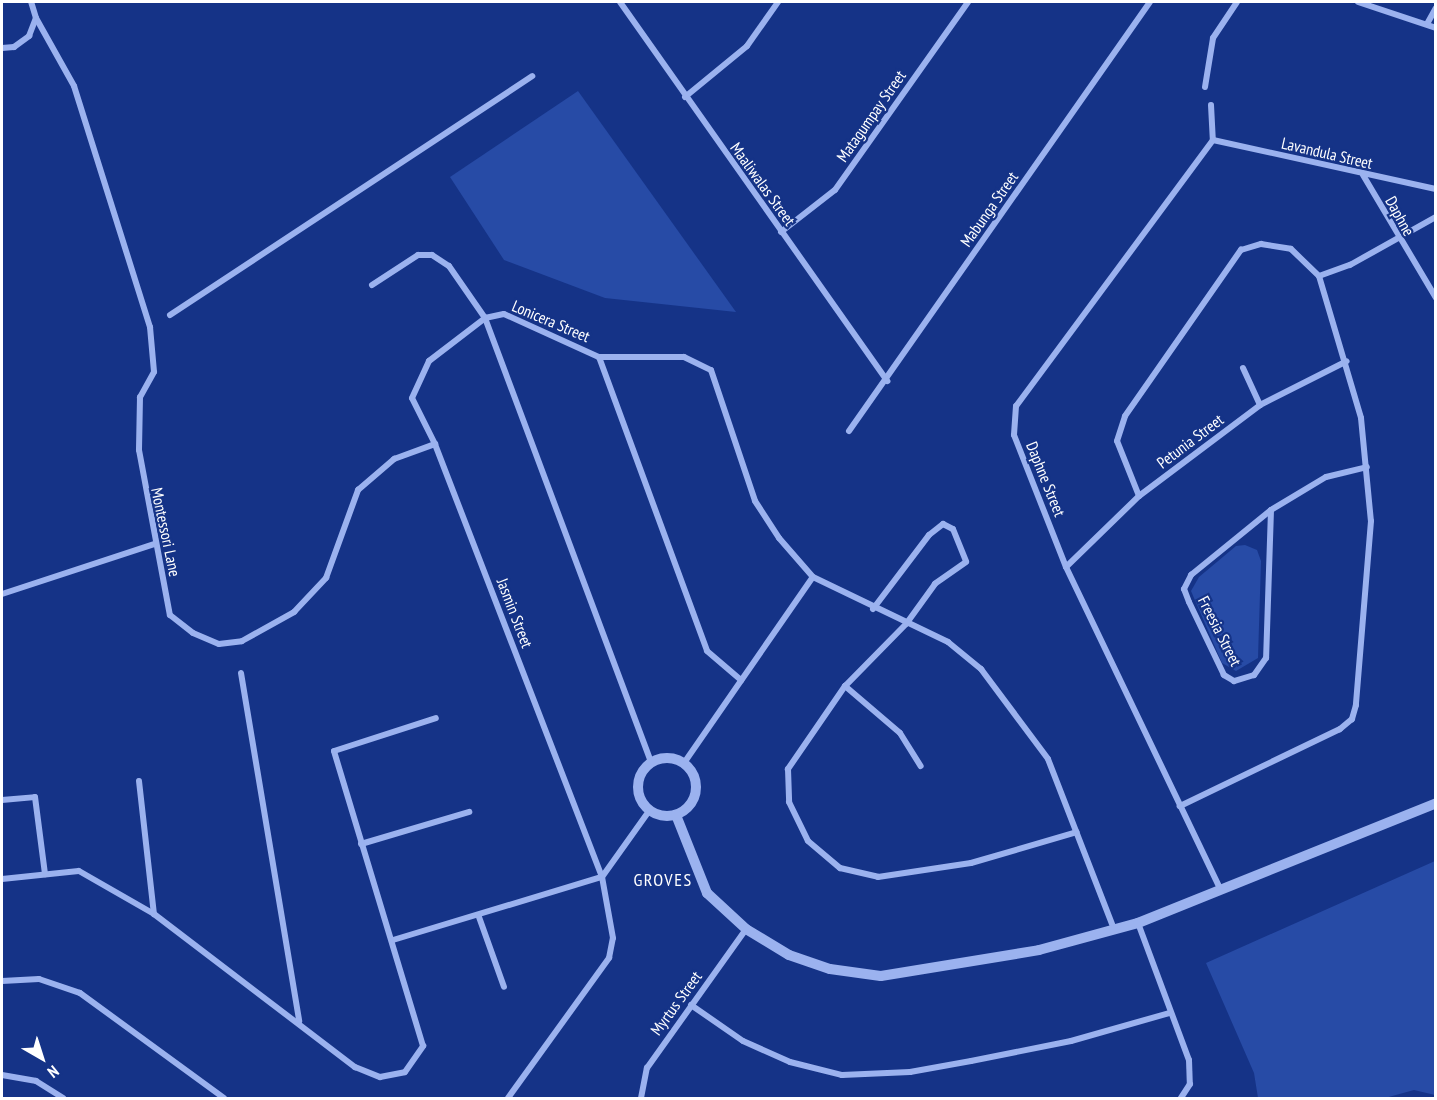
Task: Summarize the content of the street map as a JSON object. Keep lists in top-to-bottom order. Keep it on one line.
{"streets":{"street":["Matagumpay Street","Lavandula Street","Maaliwalas Street","Mabunga Street","Daphne","Lonicera Street","Petunia Street","Daphne Street","Montessori Lane","Jasmin Street","Freesia Street","Myrtus Street"]},"crossings":[["Matagumpay Street","Maaliwalas Street"],["Lavandula Street","Daphne"],["Lavandula Street","Daphne Street"],["Maaliwalas Street","Mabunga Street"],["Lonicera Street","Jasmin Street"],["Petunia Street","Daphne Street"],["Montessori Lane","Jasmin Street"]],"districts":["GROVES"],"north":"bottom right"}
